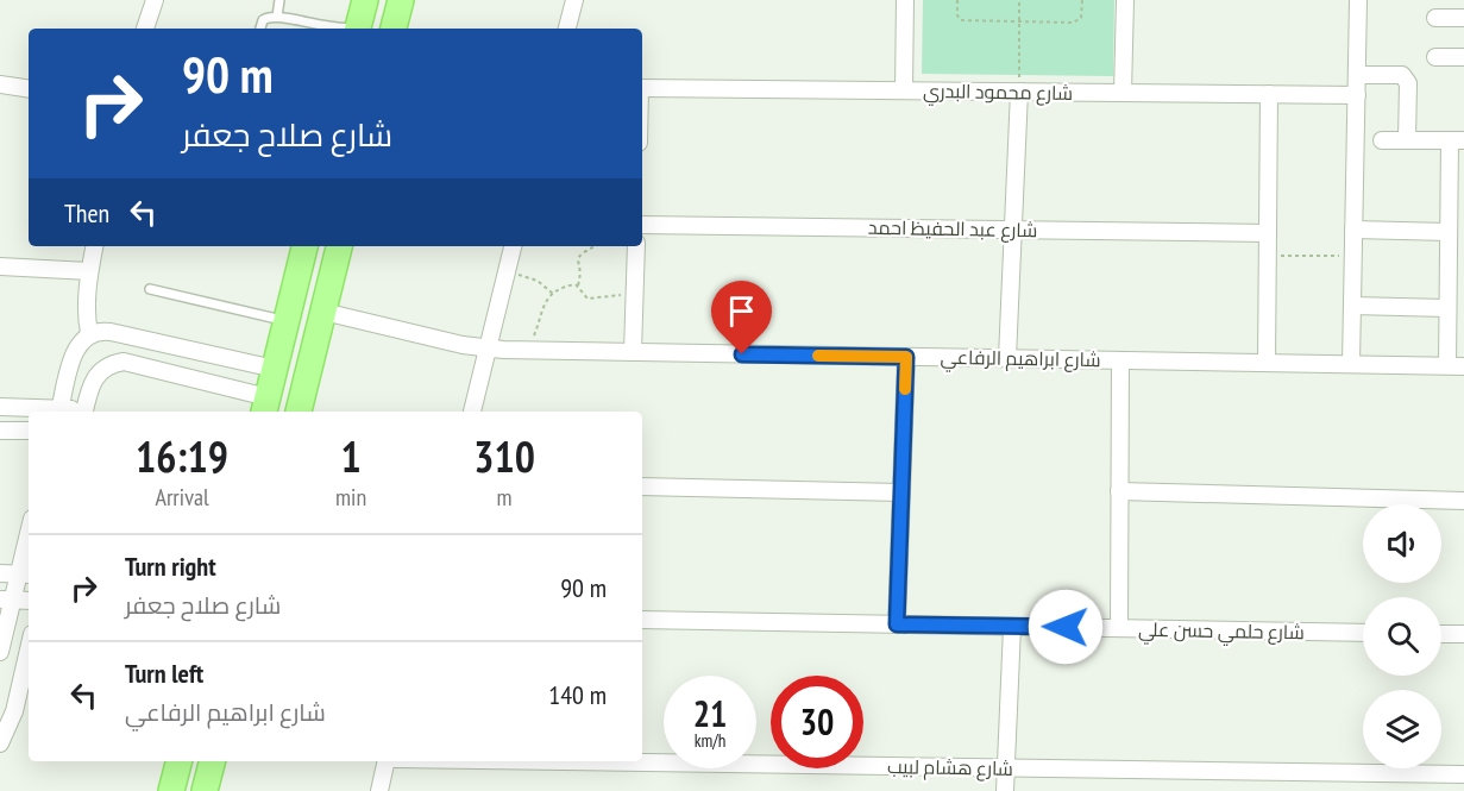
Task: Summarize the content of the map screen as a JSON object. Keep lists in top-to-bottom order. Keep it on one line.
{"streets":{"street":["شارع محمود البدري","شارع عبد الحفيظ احمد","شارع ابراهيم الرفاعي","شارع حلمي حسن علي","شارع هشام لبيب"]},"page":{"turn":["90 m","شارع صلاح جعفر"],"then":"Then","eta":["16:19","Arrival","1","min","310","m"],"list":[{"name":"Turn right","note":"شارع صلاح جعفر","value":"90 m"},{"name":"Turn left","note":"شارع ابراهيم الرفاعي","value":"140 m"}],"speed":"21 km/h","limit":"30"}}
